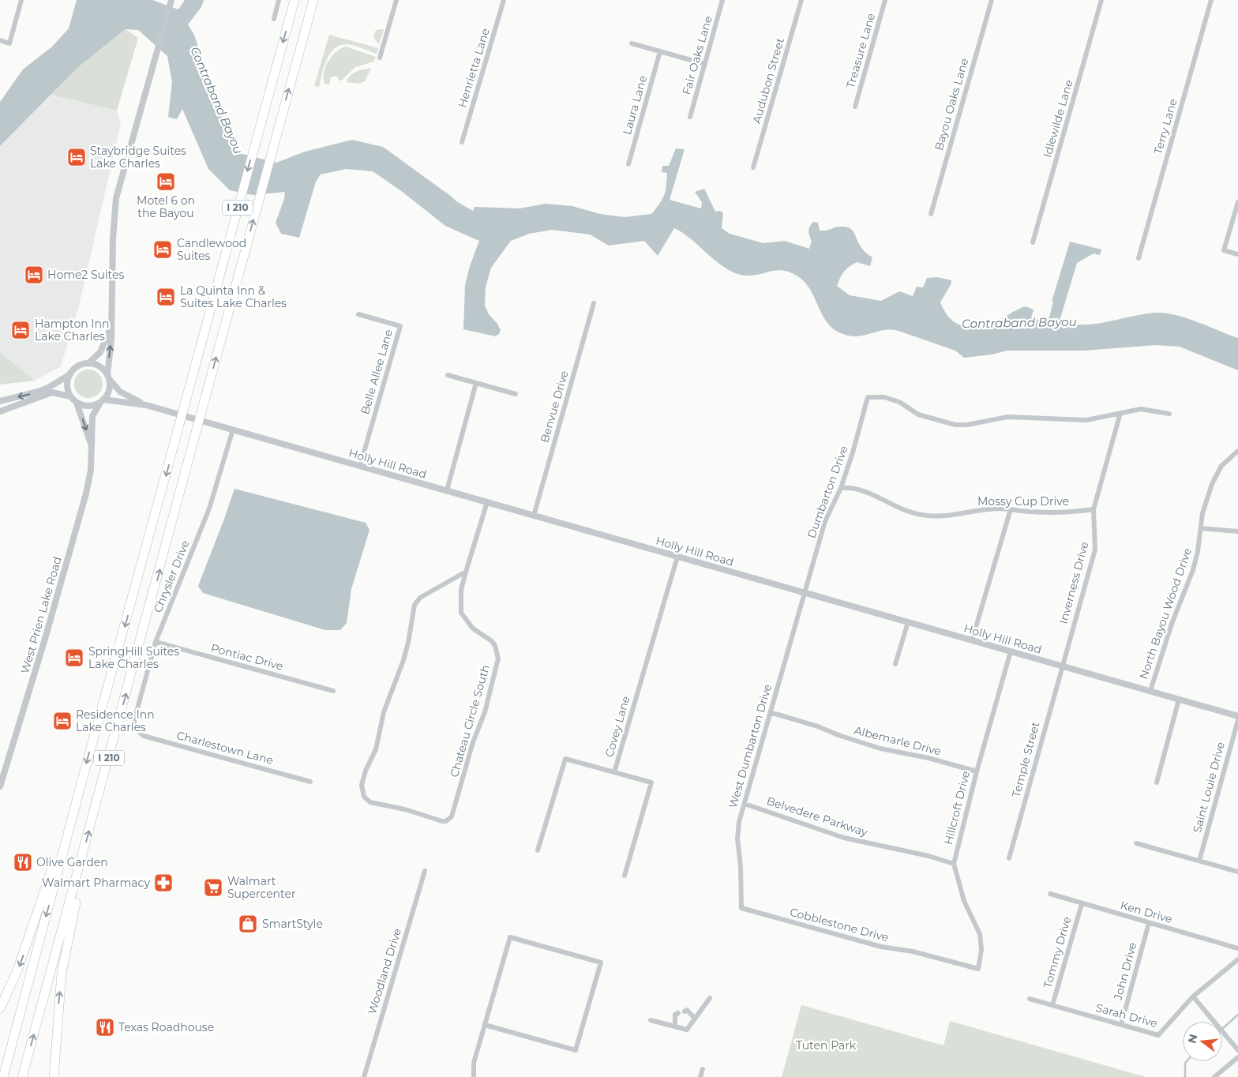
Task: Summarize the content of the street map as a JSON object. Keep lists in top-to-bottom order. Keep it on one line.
{"streets":{"highway":["I 210"],"street":["Treasure Lane","Fair Oaks Lane","Henrietta Lane","Audubon Street","Bayou Oaks Lane","Laura Lane","Idlewilde Lane","Terry Lane","Belle Allee Lane","Benvue Drive","Holly Hill Road","Dumbarton Drive","Mossy Cup Drive","Chrysler Drive","Inverness Drive","North Bayou Wood Drive","West Prien Lake Road","Pontiac Drive","Chateau Circle South","Covey Lane","Albemarle Drive","West Dumbarton Drive","Charlestown Lane","Temple Street","Saint Louie Drive","Hillcroft Drive","Belvedere Parkway","Ken Drive","Cobblestone Drive","Tommy Drive","Woodland Drive","John Drive","Sarah Drive"]},"crossings":[["Belle Allee Lane","Holly Hill Road"],["Benvue Drive","Holly Hill Road"],["Holly Hill Road","Dumbarton Drive"],["Holly Hill Road","Chrysler Drive"],["Holly Hill Road","Inverness Drive"],["Holly Hill Road","North Bayou Wood Drive"],["Holly Hill Road","West Prien Lake Road"],["Holly Hill Road","Covey Lane"],["Holly Hill Road","West Dumbarton Drive"],["Holly Hill Road","Temple Street"],["Holly Hill Road","Hillcroft Drive"],["Dumbarton Drive","Mossy Cup Drive"],["Dumbarton Drive","Inverness Drive"],["Dumbarton Drive","West Dumbarton Drive"],["Mossy Cup Drive","Inverness Drive"],["Chrysler Drive","Pontiac Drive"],["Chrysler Drive","Charlestown Lane"],["Inverness Drive","Temple Street"],["Albemarle Drive","West Dumbarton Drive"],["Albemarle Drive","Hillcroft Drive"],["West Dumbarton Drive","Belvedere Parkway"],["West Dumbarton Drive","Cobblestone Drive"],["Hillcroft Drive","Belvedere Parkway"],["Hillcroft Drive","Cobblestone Drive"],["Belvedere Parkway","Cobblestone Drive"],["Ken Drive","Tommy Drive"],["Ken Drive","John Drive"],["Tommy Drive","Sarah Drive"],["John Drive","Sarah Drive"]],"water":["Contraband Bayou"],"parks":["Tuten Park"],"places":{"hotel":["Staybridge Suites Lake Charles","Motel 6 on the Bayou","Candlewood Suites","Home2 Suites","La Quinta Inn & Suites Lake Charles","Hampton Inn Lake Charles","SpringHill Suites Lake Charles","Residence Inn Lake Charles"],"restaurant":["Olive Garden","Texas Roadhouse"],"pharmacy":["Walmart Pharmacy"],"supermarket":["Walmart Supercenter"],"shop":["SmartStyle"]},"north":"left"}
